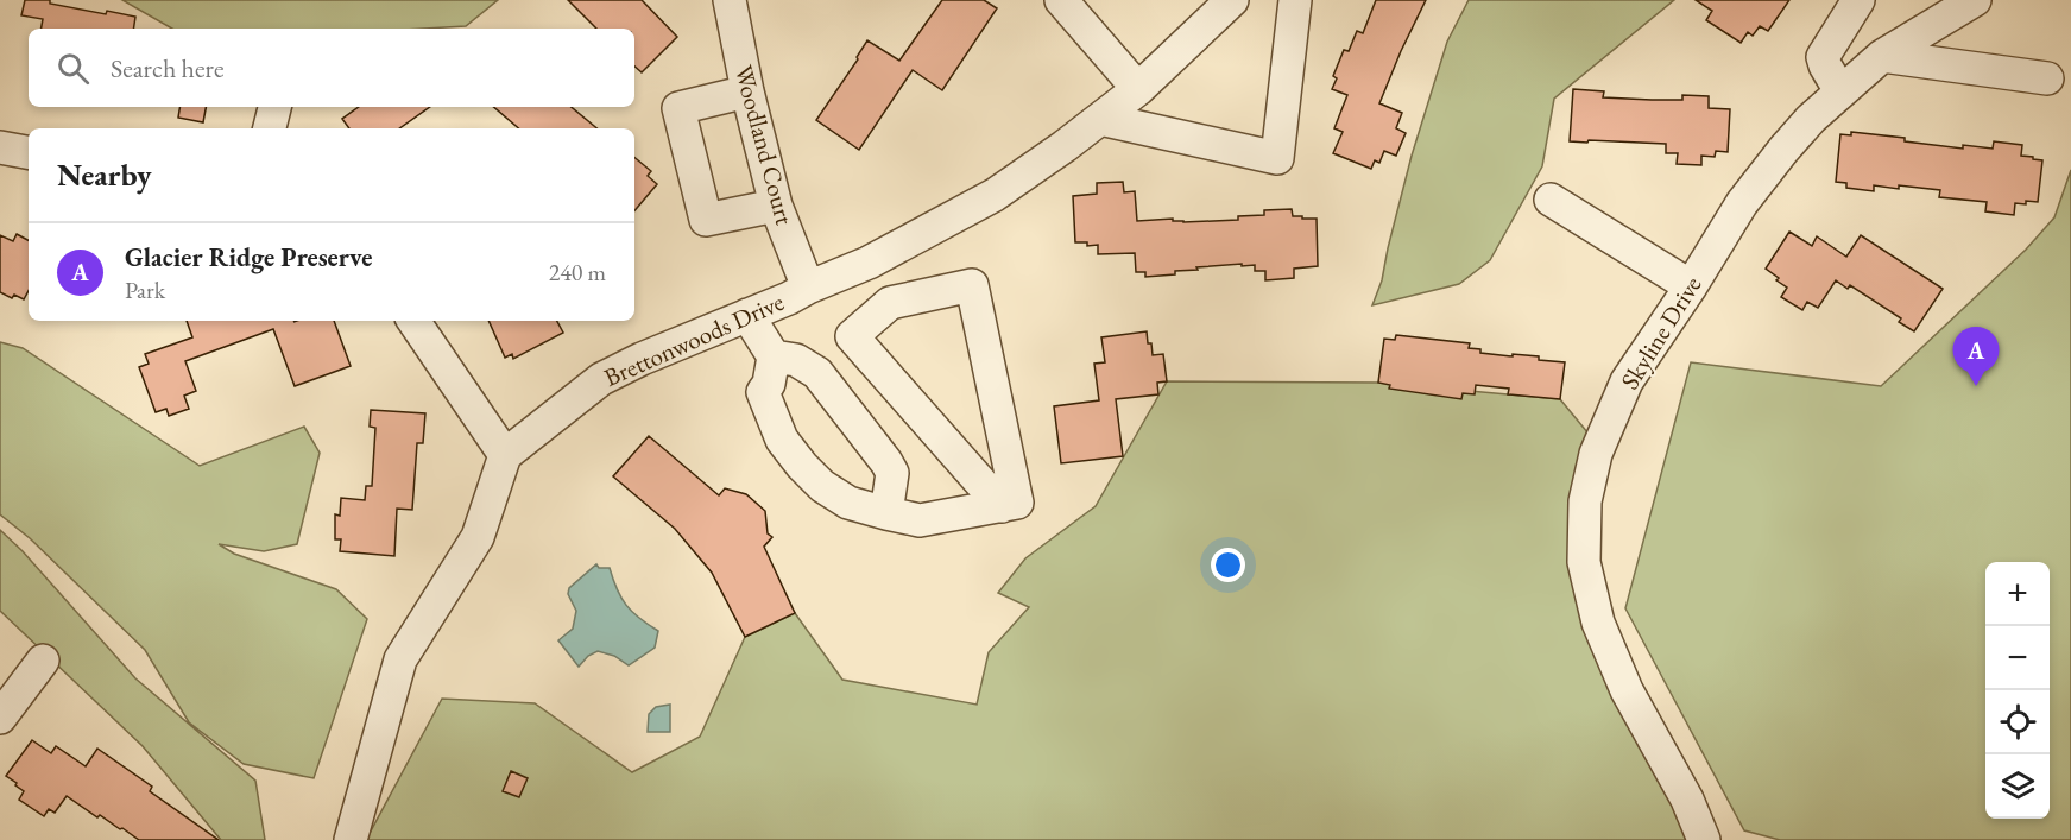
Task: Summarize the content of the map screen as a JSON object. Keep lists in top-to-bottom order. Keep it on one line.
{"streets":{"street":["Woodland Court","Skyline Drive","Brettonwoods Drive"]},"crossings":[["Woodland Court","Brettonwoods Drive"]],"page":{"search":"Search here","heading":"Nearby","list":[{"mark":"A","name":"Glacier Ridge Preserve","note":"Park","value":"240 m"}],"pins":"A","map_buttons":["+","−"]}}
